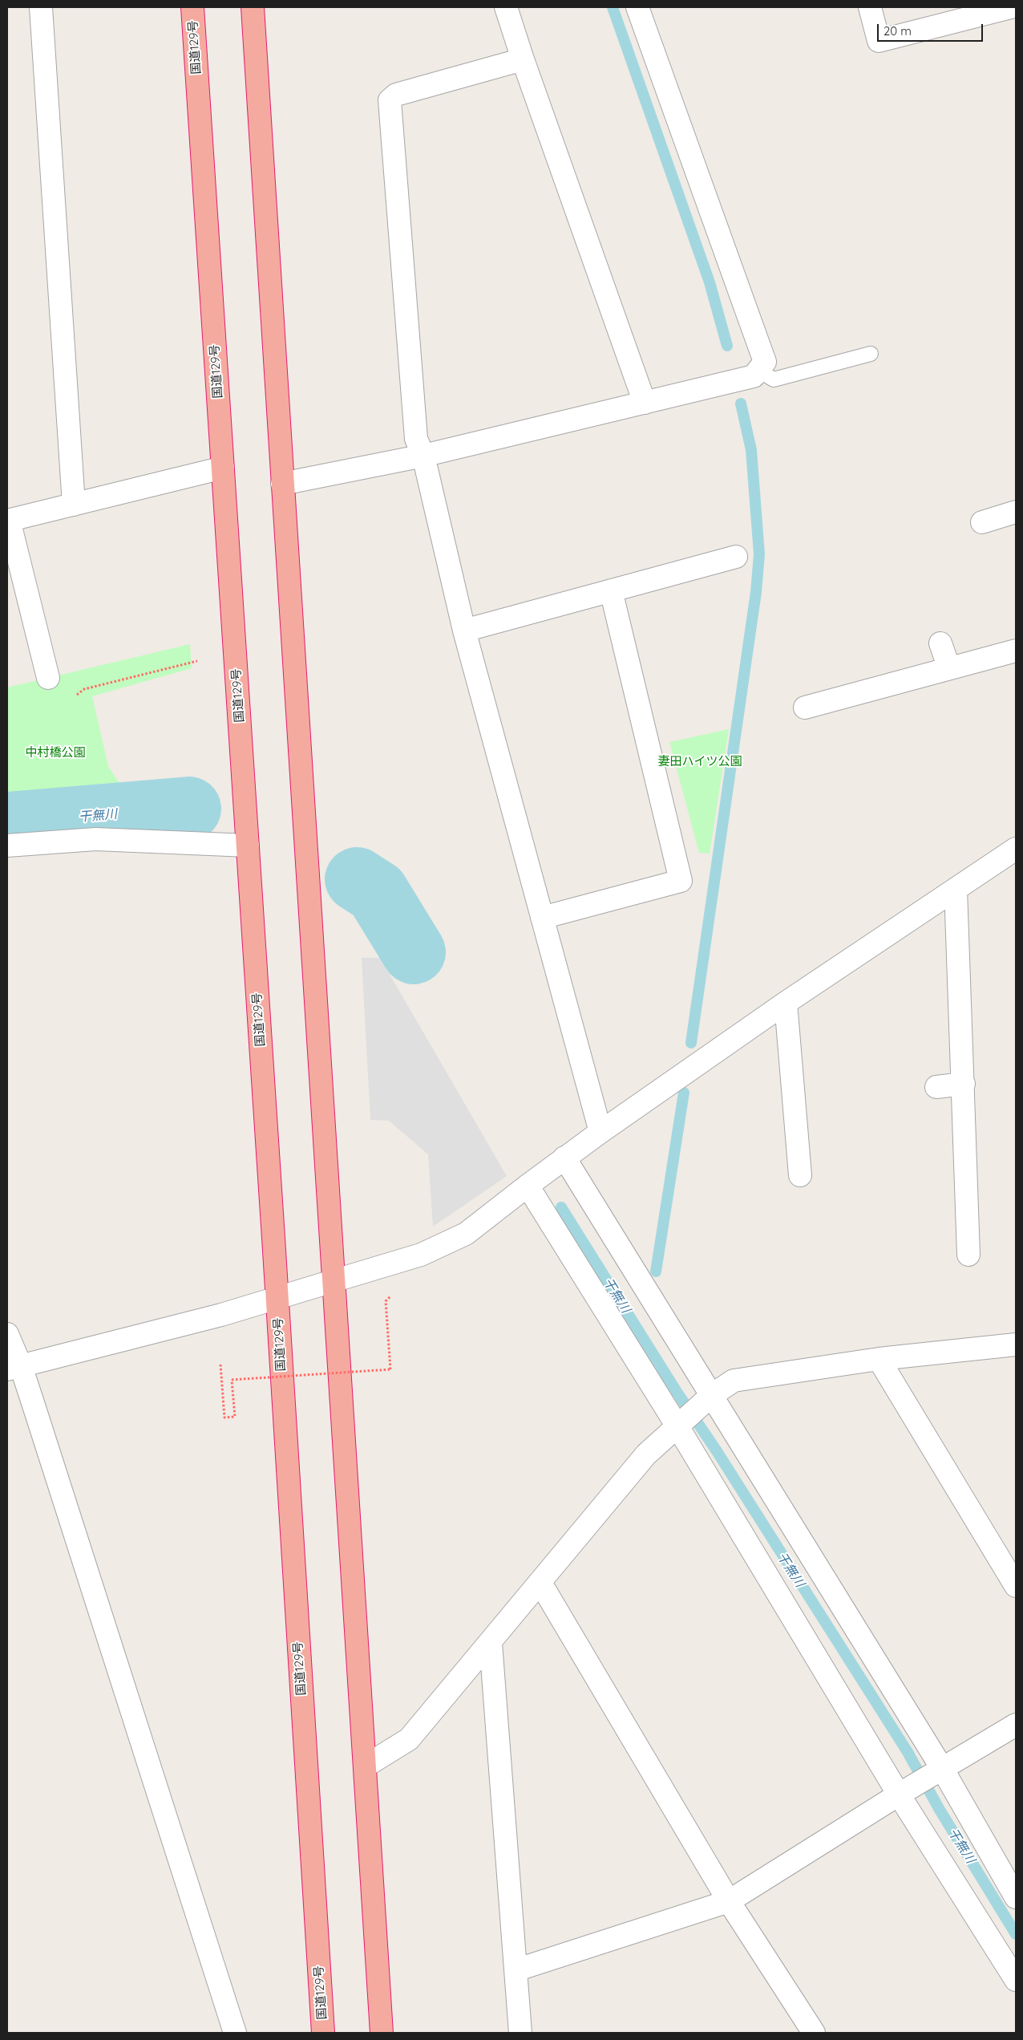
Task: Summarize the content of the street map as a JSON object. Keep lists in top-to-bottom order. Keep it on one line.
{"streets":{"highway":["国道129号"]},"water":["干無川"],"parks":["中村橋公園","妻田ハイツ公園"],"scale_bar":"20 m"}
